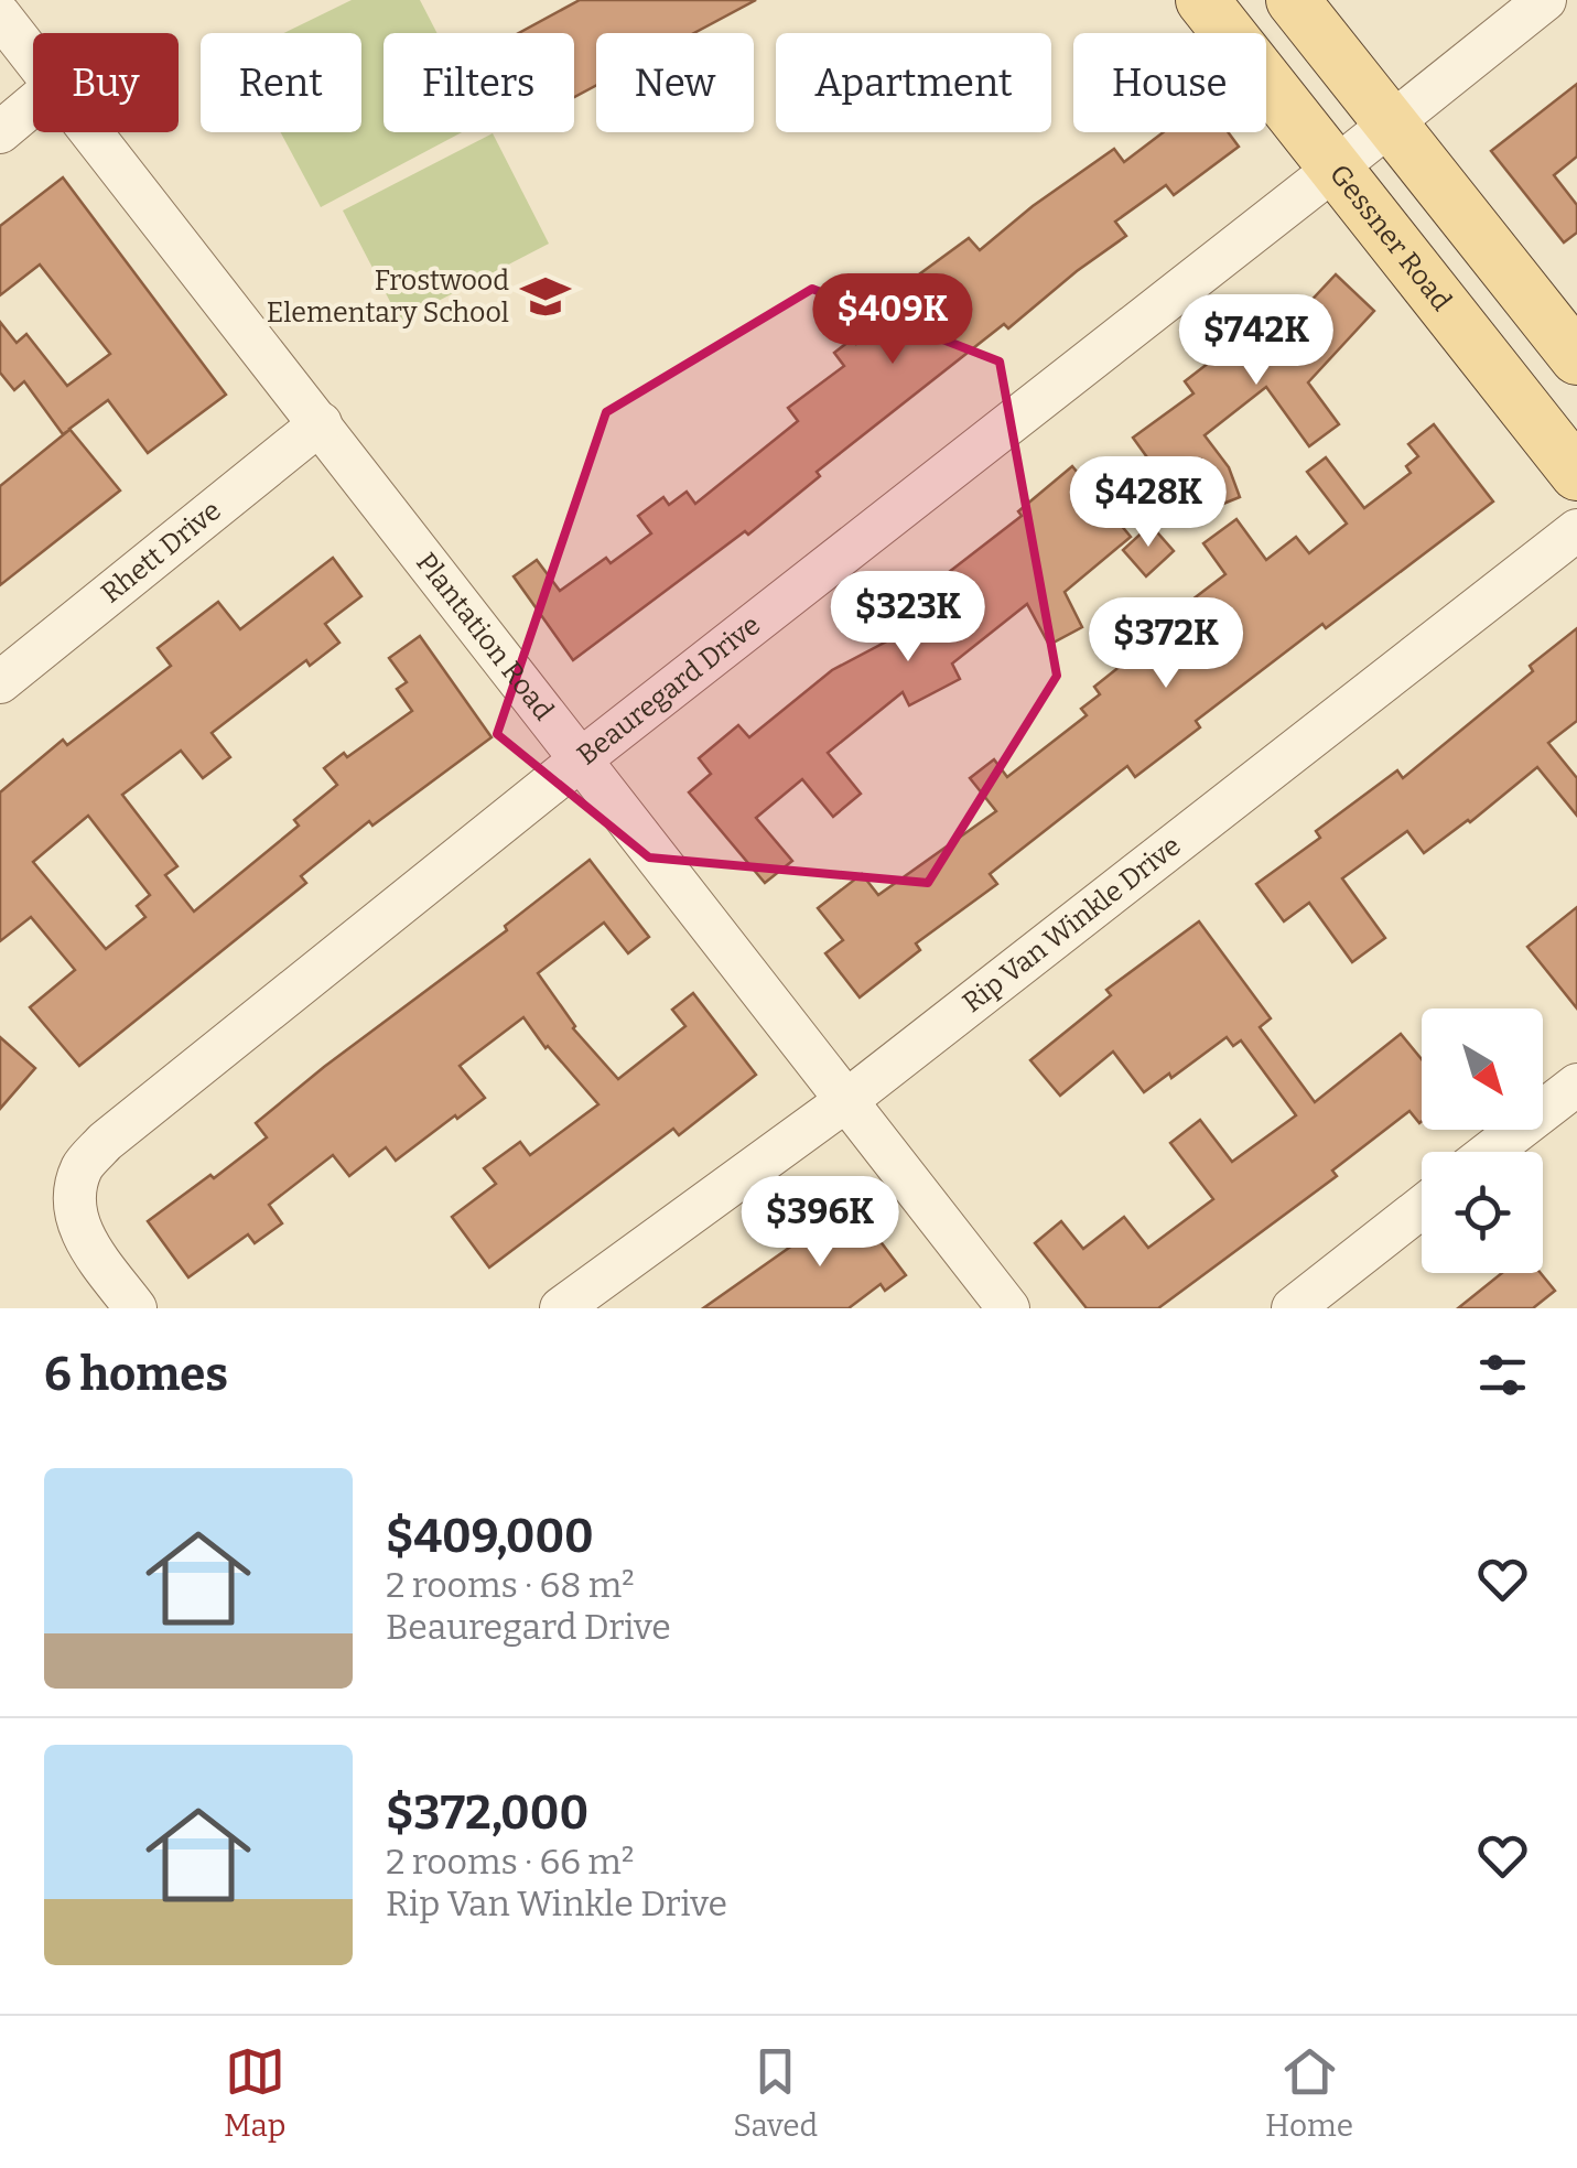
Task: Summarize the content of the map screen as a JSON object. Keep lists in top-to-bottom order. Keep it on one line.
{"streets":{"main road":["Gessner Road"],"street":["Rhett Drive","Plantation Road","Beauregard Drive","Rip Van Winkle Drive"]},"crossings":[["Gessner Road","Beauregard Drive"],["Rhett Drive","Plantation Road"],["Plantation Road","Beauregard Drive"],["Plantation Road","Rip Van Winkle Drive"]],"places":{"school or university":["Frostwood Elementary School"]},"north":"bottom right","page":{"chip":["Buy","Rent","Filters","New","Apartment","House"],"price":["$409K","$742K","$428K","$323K","$372K","$396K"],"heading":"6 homes","list":[{"name":"$409,000","note":"2 rooms · 68 m² · Beauregard Drive"},{"name":"$372,000","note":"2 rooms · 66 m² · Rip Van Winkle Drive"}],"tabs":["Map","Saved","Home"]}}
